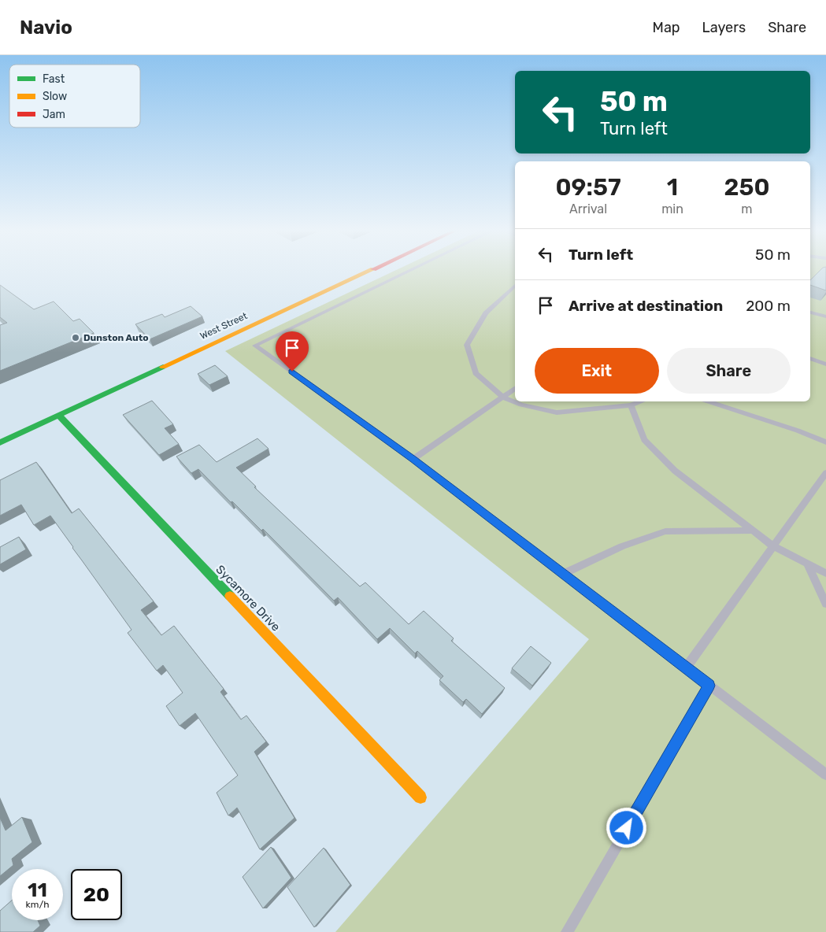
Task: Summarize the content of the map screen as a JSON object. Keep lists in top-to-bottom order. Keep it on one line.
{"streets":{"main road":["West Street","Sycamore Drive"]},"crossings":[["West Street","Sycamore Drive"]],"places":["Dunston Auto"],"legend":["Fast","Slow","Jam"],"page":{"header":"Navio","nav":["Map","Layers","Share"],"turn":["50 m","Turn left"],"eta":["09:57","Arrival","1","min","250","m"],"list":[{"name":"Turn left","value":"50 m"},{"name":"Arrive at destination","value":"200 m"}],"buttons":["Exit","Share"],"speed":"11 km/h","limit":"20"}}
